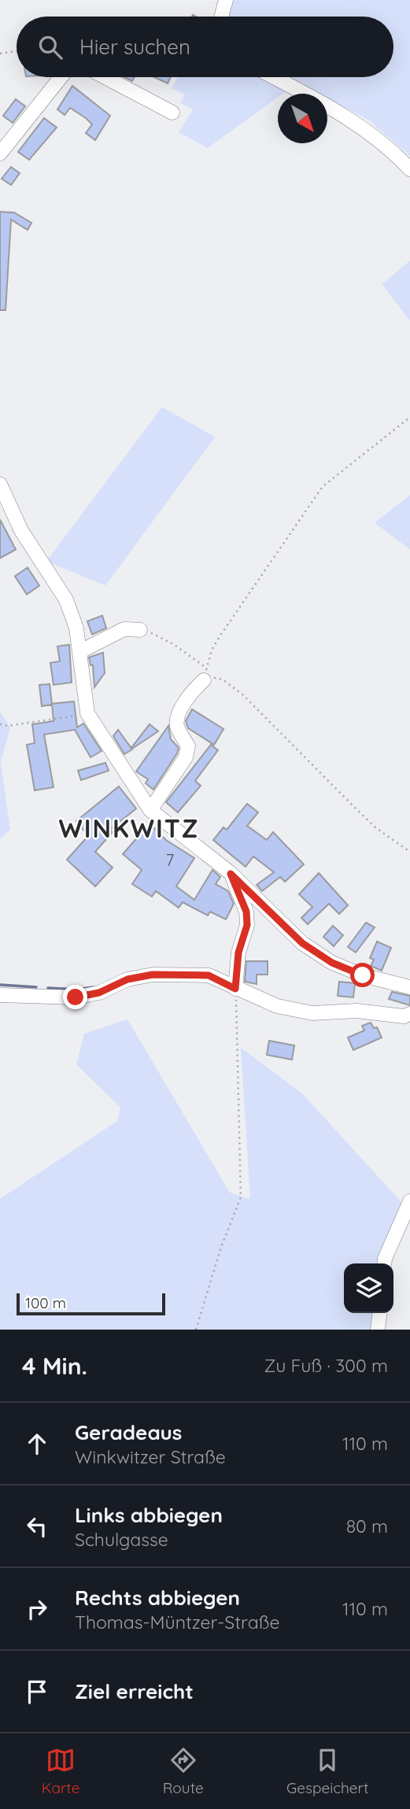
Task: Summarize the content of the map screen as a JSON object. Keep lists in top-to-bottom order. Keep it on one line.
{"districts":["WINKWITZ"],"house_numbers":["7"],"scale_bar":"100 m","north":"bottom right","page":{"search":"Hier suchen","scale":"100 m","heading":["4 Min.","Zu Fuß · 300 m"],"list":[["Geradeaus","Winkwitzer Straße","110 m"],["Links abbiegen","Schulgasse","80 m"],["Rechts abbiegen","Thomas-Müntzer-Straße","110 m"],"Ziel erreicht"],"nav":["Karte","Route","Gespeichert"]}}
